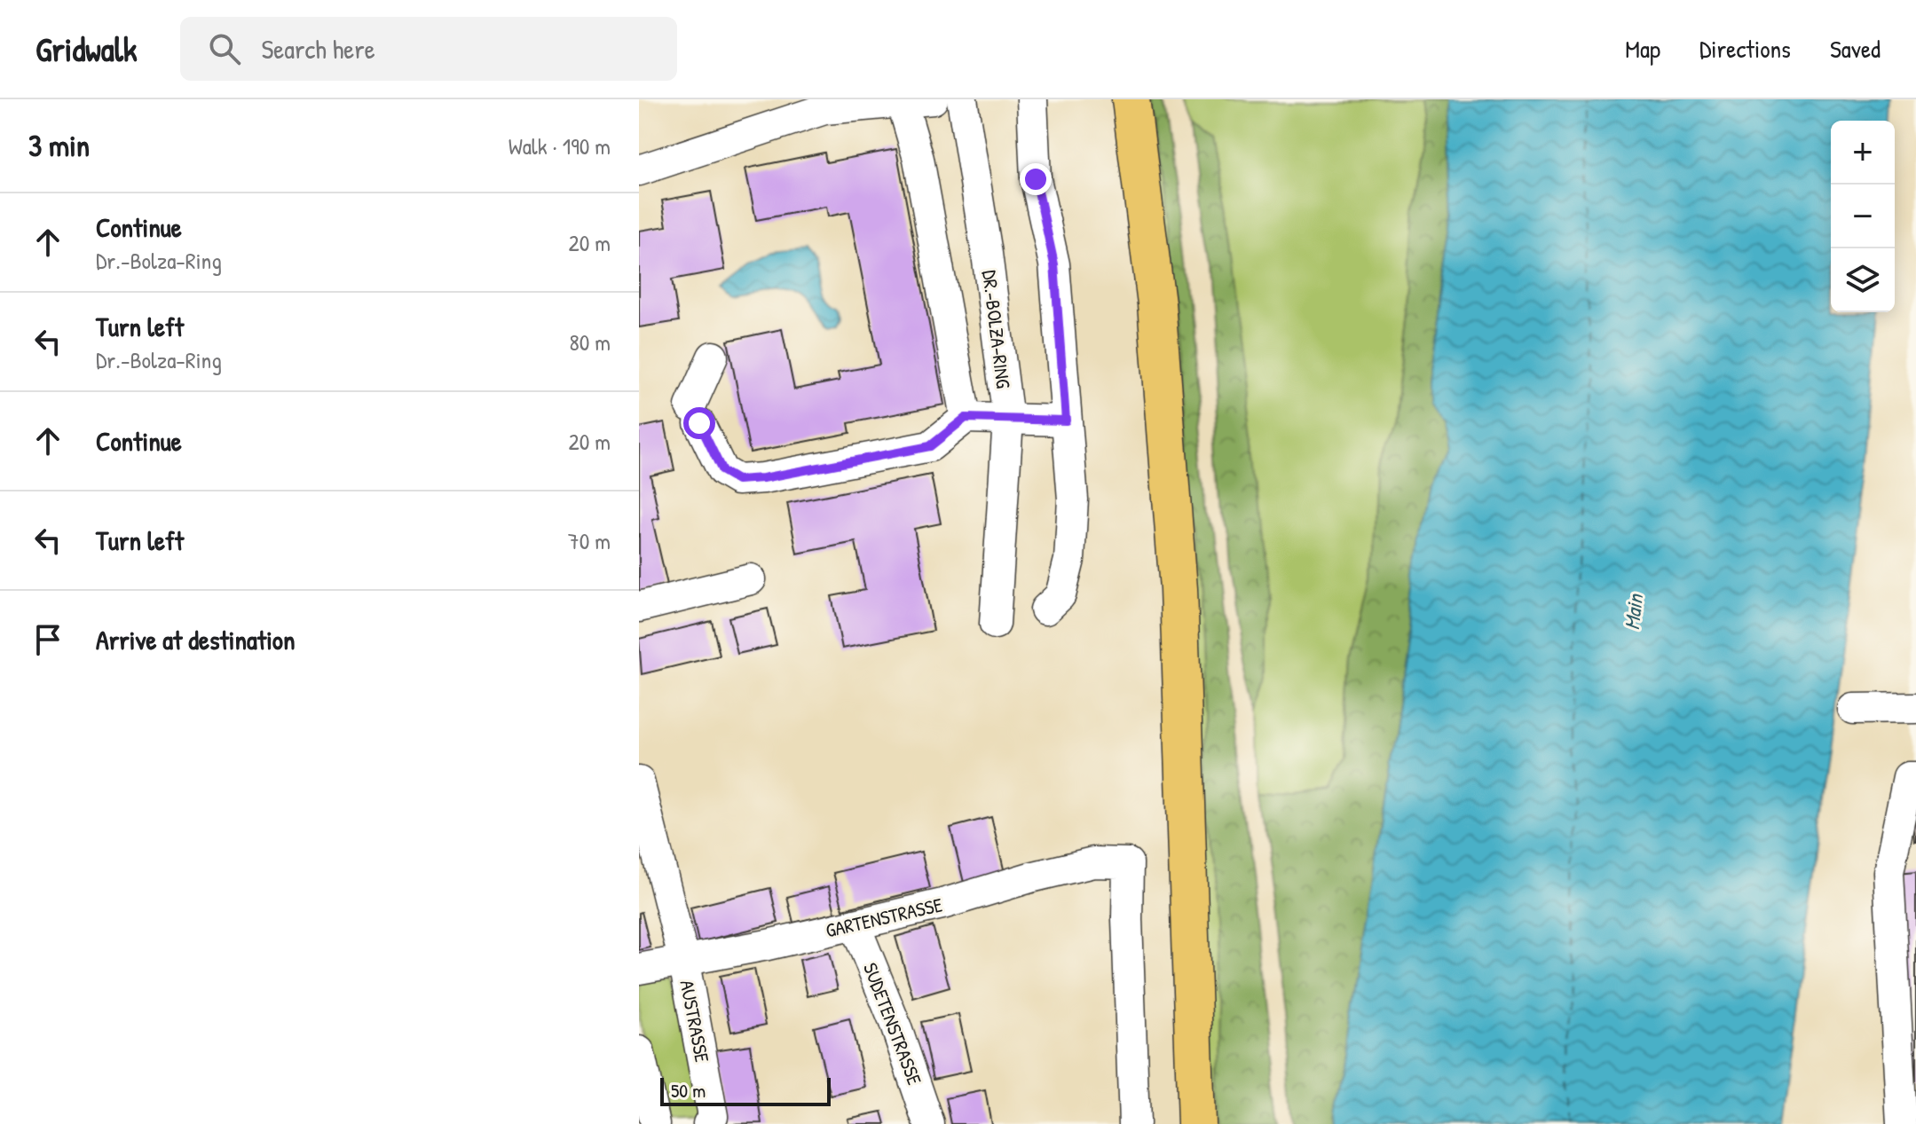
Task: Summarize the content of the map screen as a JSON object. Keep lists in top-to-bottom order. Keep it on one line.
{"streets":{"street":["DR.-BOLZA-RING","GARTENSTRASSE","AUSTRASSE","SUDETENSTRASSE"]},"crossings":[["GARTENSTRASSE","AUSTRASSE"],["GARTENSTRASSE","SUDETENSTRASSE"]],"water":["Main"],"scale_bar":"50 m","page":{"header":"Gridwalk","search":"Search here","nav":["Map","Directions","Saved"],"heading":["3 min","Walk · 190 m"],"map_buttons":["+","−"],"list":[["Continue","Dr.-Bolza-Ring","20 m"],["Turn left","Dr.-Bolza-Ring","80 m"],["Continue","20 m"],["Turn left","70 m"],"Arrive at destination"],"scale":"50 m"}}
